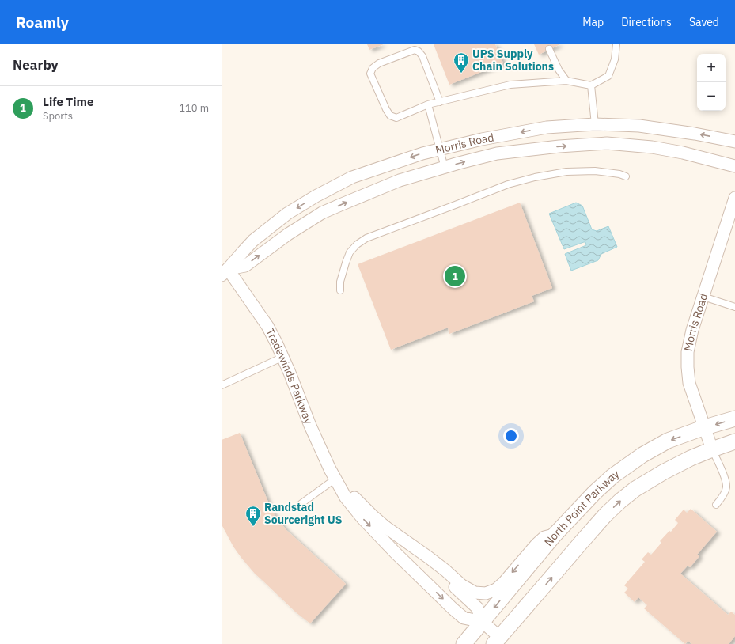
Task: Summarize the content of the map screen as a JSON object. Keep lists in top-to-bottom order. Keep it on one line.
{"streets":{"street":["Morris Road","Tradewinds Parkway","North Point Parkway"]},"crossings":[["Morris Road","Tradewinds Parkway"],["Morris Road","North Point Parkway"],["Tradewinds Parkway","North Point Parkway"]],"places":{"building":["UPS Supply Chain Solutions","Randstad Sourceright US"]},"page":{"header":"Roamly","nav":["Map","Directions","Saved"],"heading":"Nearby","map_buttons":["+","−"],"list":[{"mark":"1","name":"Life Time","note":"Sports","value":"110 m"}],"pins":"1"}}
